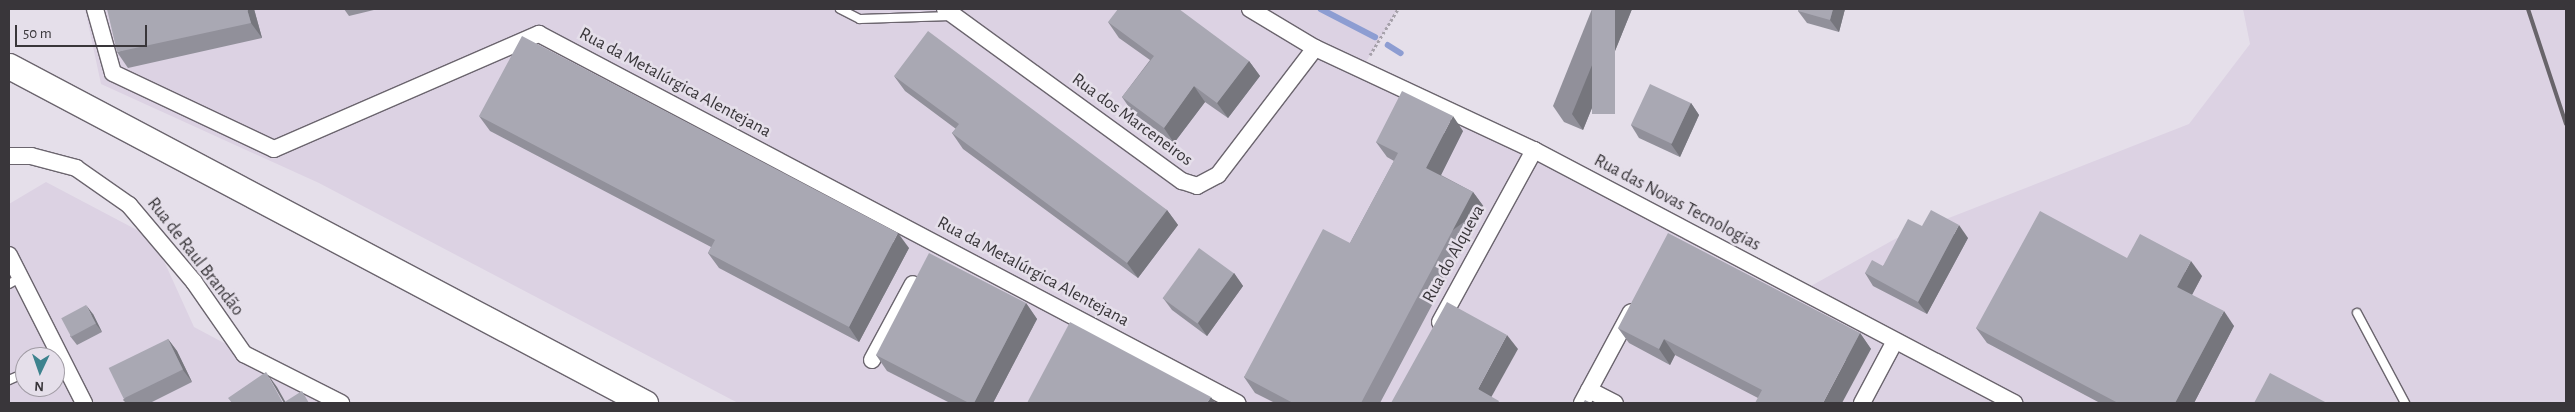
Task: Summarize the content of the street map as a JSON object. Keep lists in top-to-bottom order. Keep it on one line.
{"streets":{"street":["Rua da Metalúrgica Alentejana","Rua dos Marceneiros","Rua das Novas Tecnologias","Rua do Alqueva","Rua de Raul Brandão"]},"crossings":[["Rua dos Marceneiros","Rua das Novas Tecnologias"],["Rua das Novas Tecnologias","Rua do Alqueva"]],"scale_bar":"50 m","north":"bottom"}
